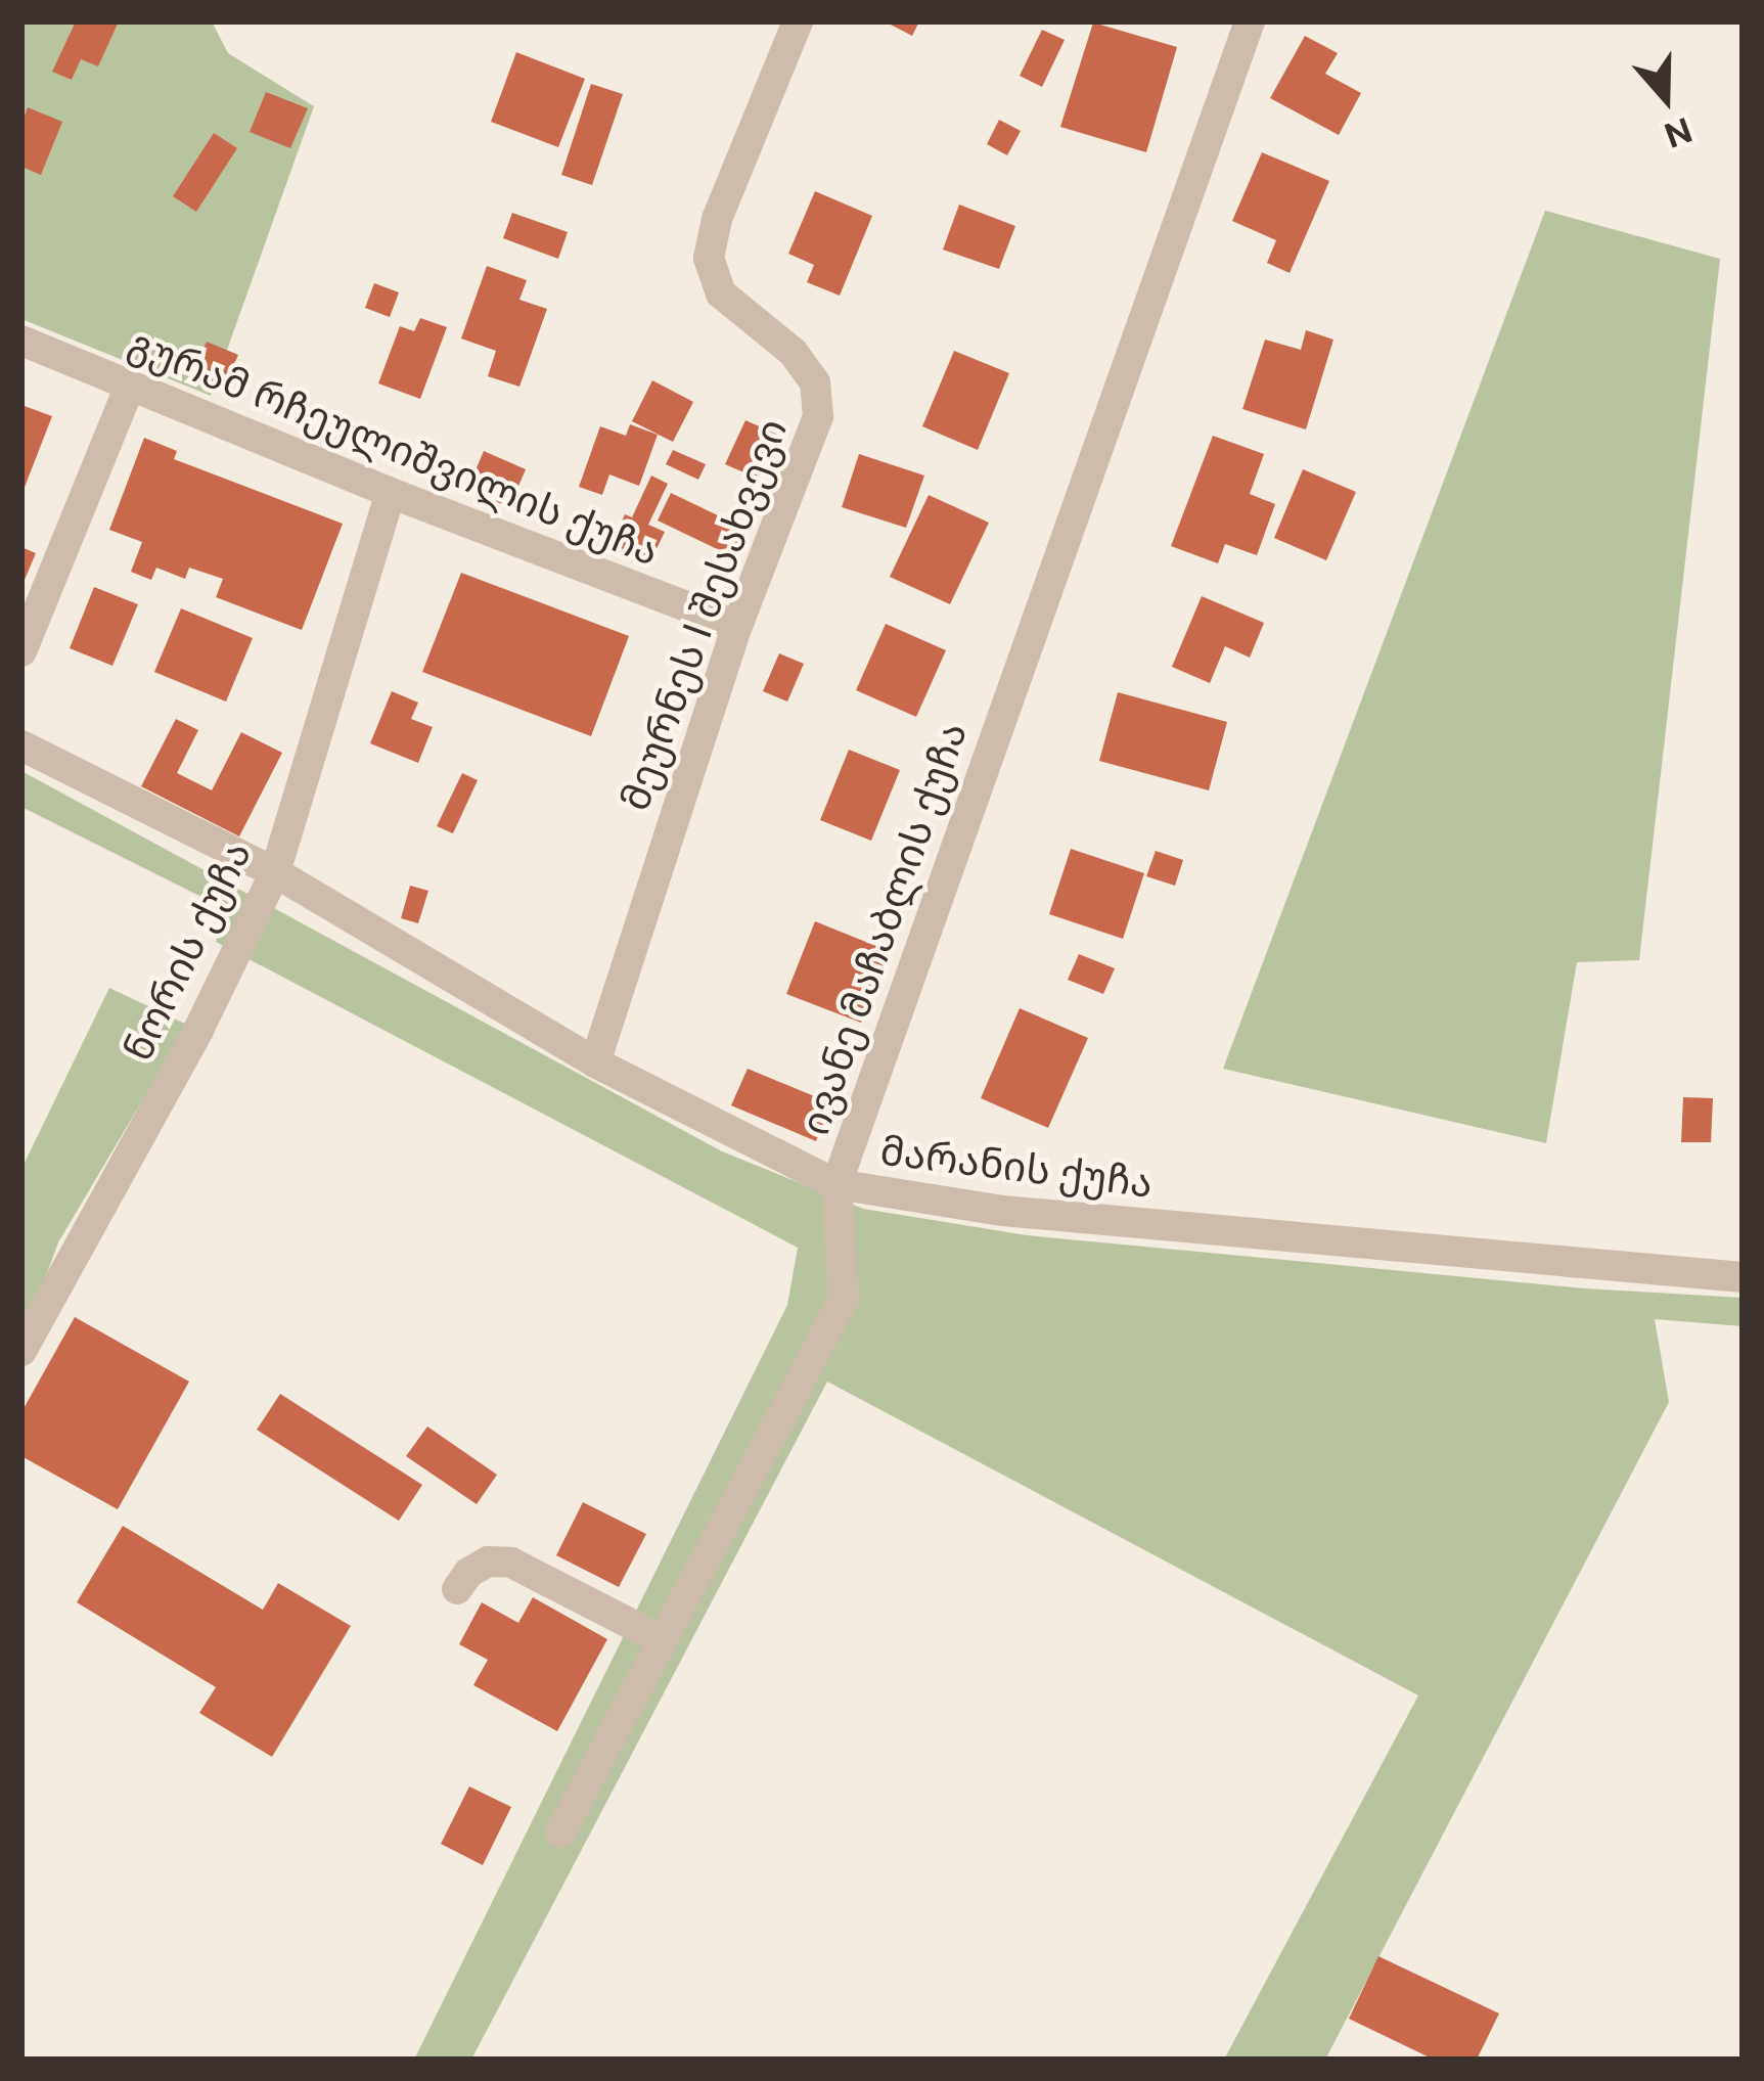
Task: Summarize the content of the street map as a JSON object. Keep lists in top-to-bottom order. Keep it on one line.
{"streets":{"street":["გურამ რჩეულიშვილის ქუჩა","მეურნეს I შესახვევი","ივანე მაჩაბლის ქუჩა","ნორის ქუჩა","მარანის ქუჩა"]},"crossings":[["გურამ რჩეულიშვილის ქუჩა","მეურნეს I შესახვევი"],["გურამ რჩეულიშვილის ქუჩა","ნორის ქუჩა"],["მეურნეს I შესახვევი","მარანის ქუჩა"],["ივანე მაჩაბლის ქუჩა","მარანის ქუჩა"],["ნორის ქუჩა","მარანის ქუჩა"]],"north":"bottom"}
